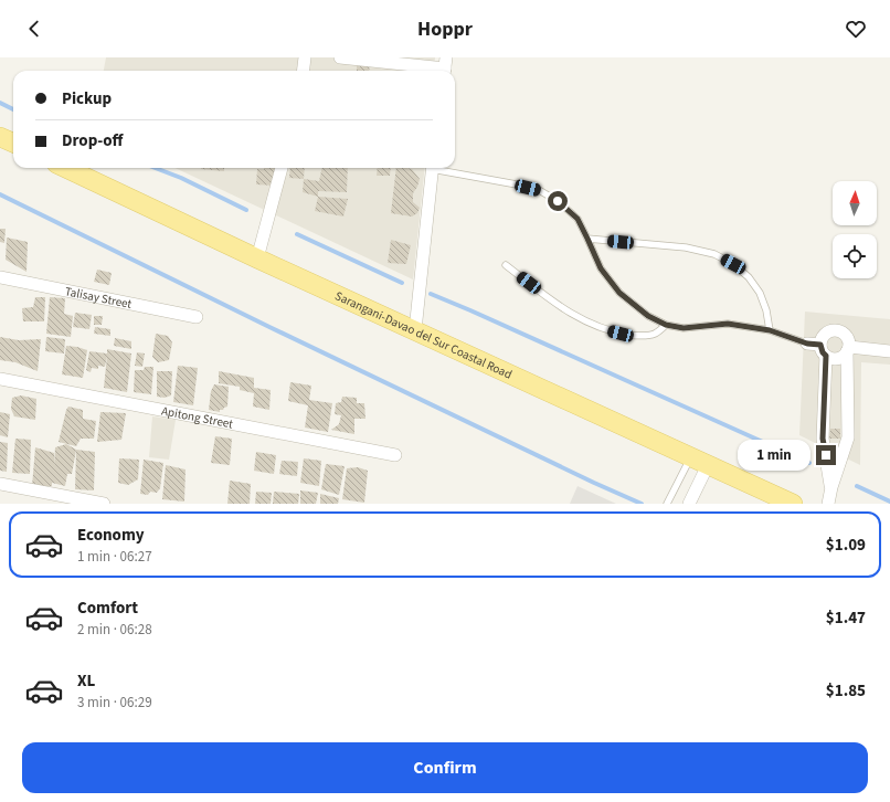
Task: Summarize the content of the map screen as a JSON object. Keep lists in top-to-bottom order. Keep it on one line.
{"streets":{"main road":["Sarangani-Davao del Sur Coastal Road"],"street":["Talisay Street","Apitong Street"]},"north":"top","page":{"header":"Hoppr","banner":["Pickup","Drop-off"],"bubble":"1 min","list":[{"name":"Economy","note":"1 min · 06:27","value":"$1.09"},{"name":"Comfort","note":"2 min · 06:28","value":"$1.47"},{"name":"XL","note":"3 min · 06:29","value":"$1.85"}],"buttons":"Confirm"}}
